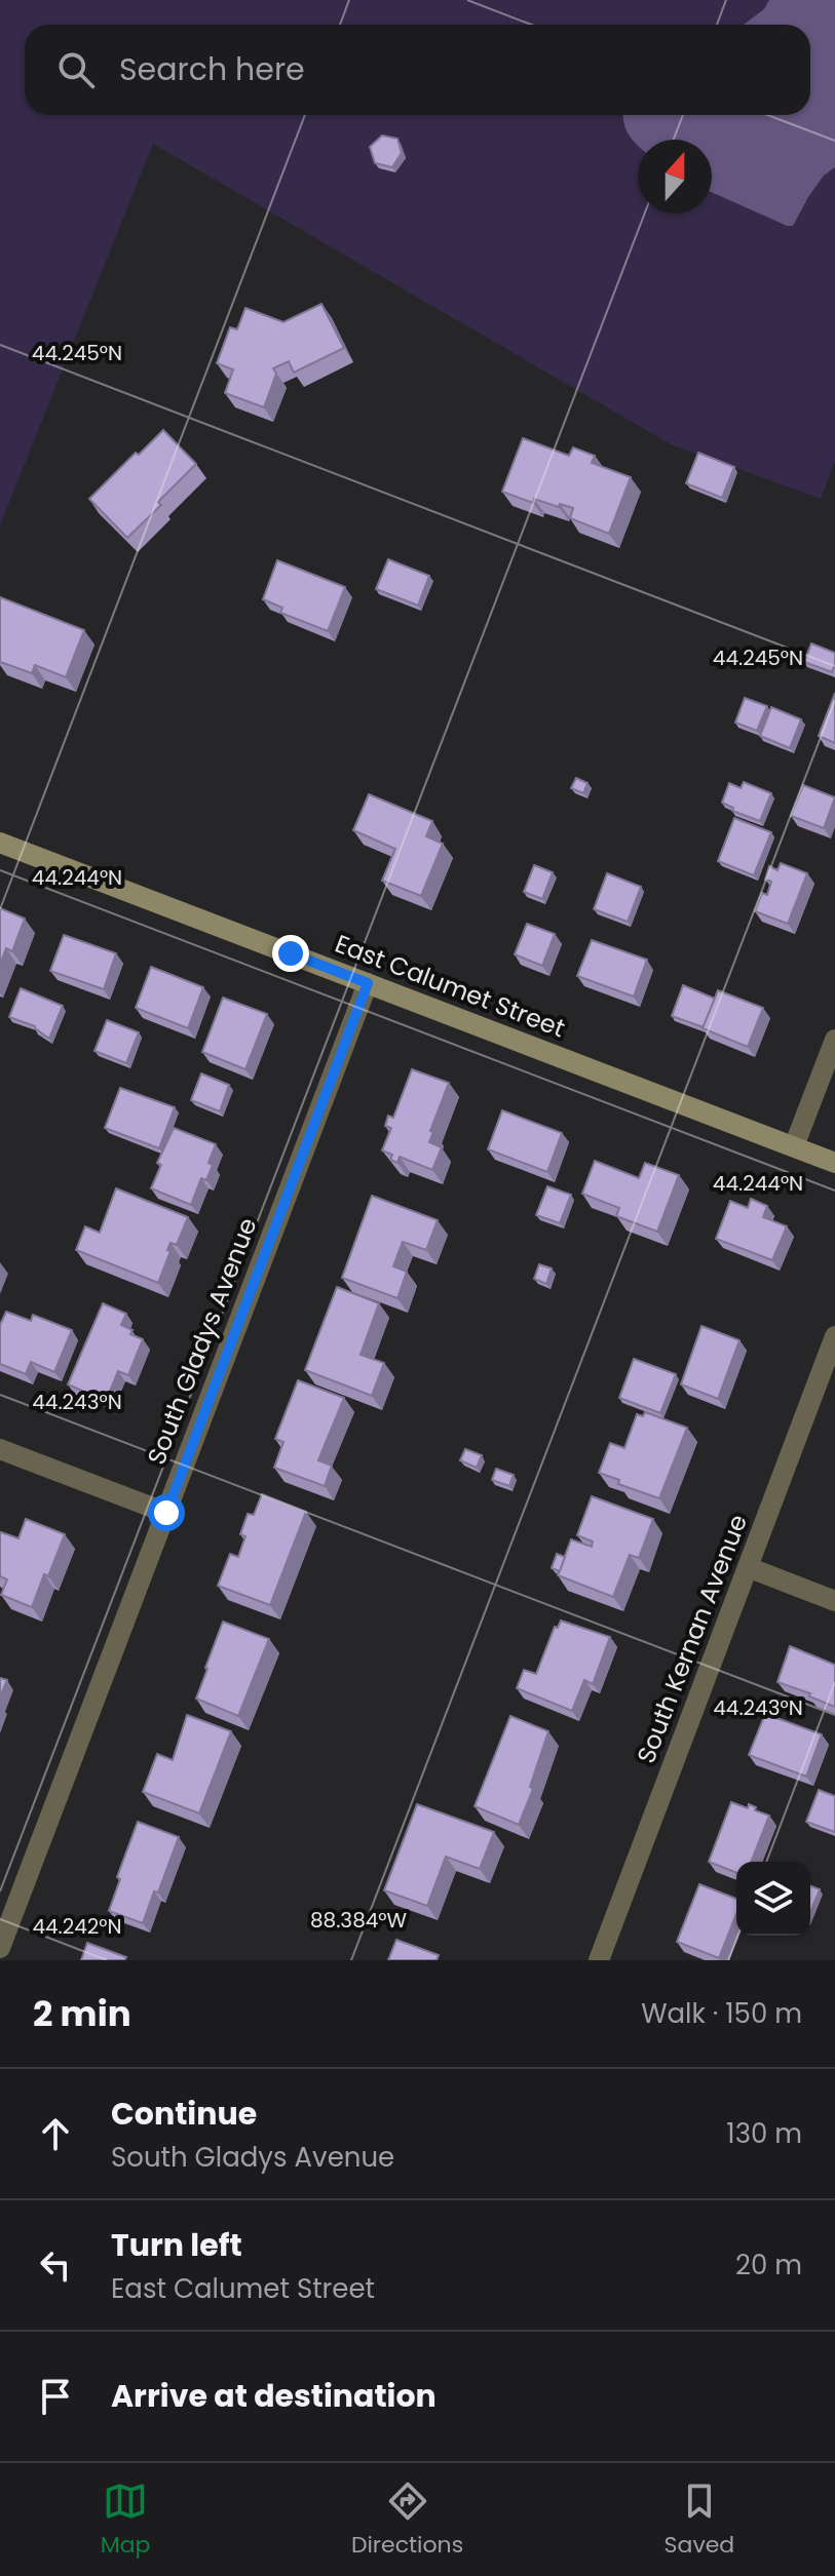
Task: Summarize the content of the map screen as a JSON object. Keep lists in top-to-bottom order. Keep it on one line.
{"streets":{"main road":["East Calumet Street"],"street":["South Gladys Avenue","South Kernan Avenue"]},"crossings":[["East Calumet Street","South Gladys Avenue"]],"north":"top","page":{"search":"Search here","heading":["2 min","Walk · 150 m"],"list":[["Continue","South Gladys Avenue","130 m"],["Turn left","East Calumet Street","20 m"],"Arrive at destination"],"nav":["Map","Directions","Saved"]},"coordinates":["44.245°N","44.244°N","44.243°N","88.384°W","44.242°N"]}
